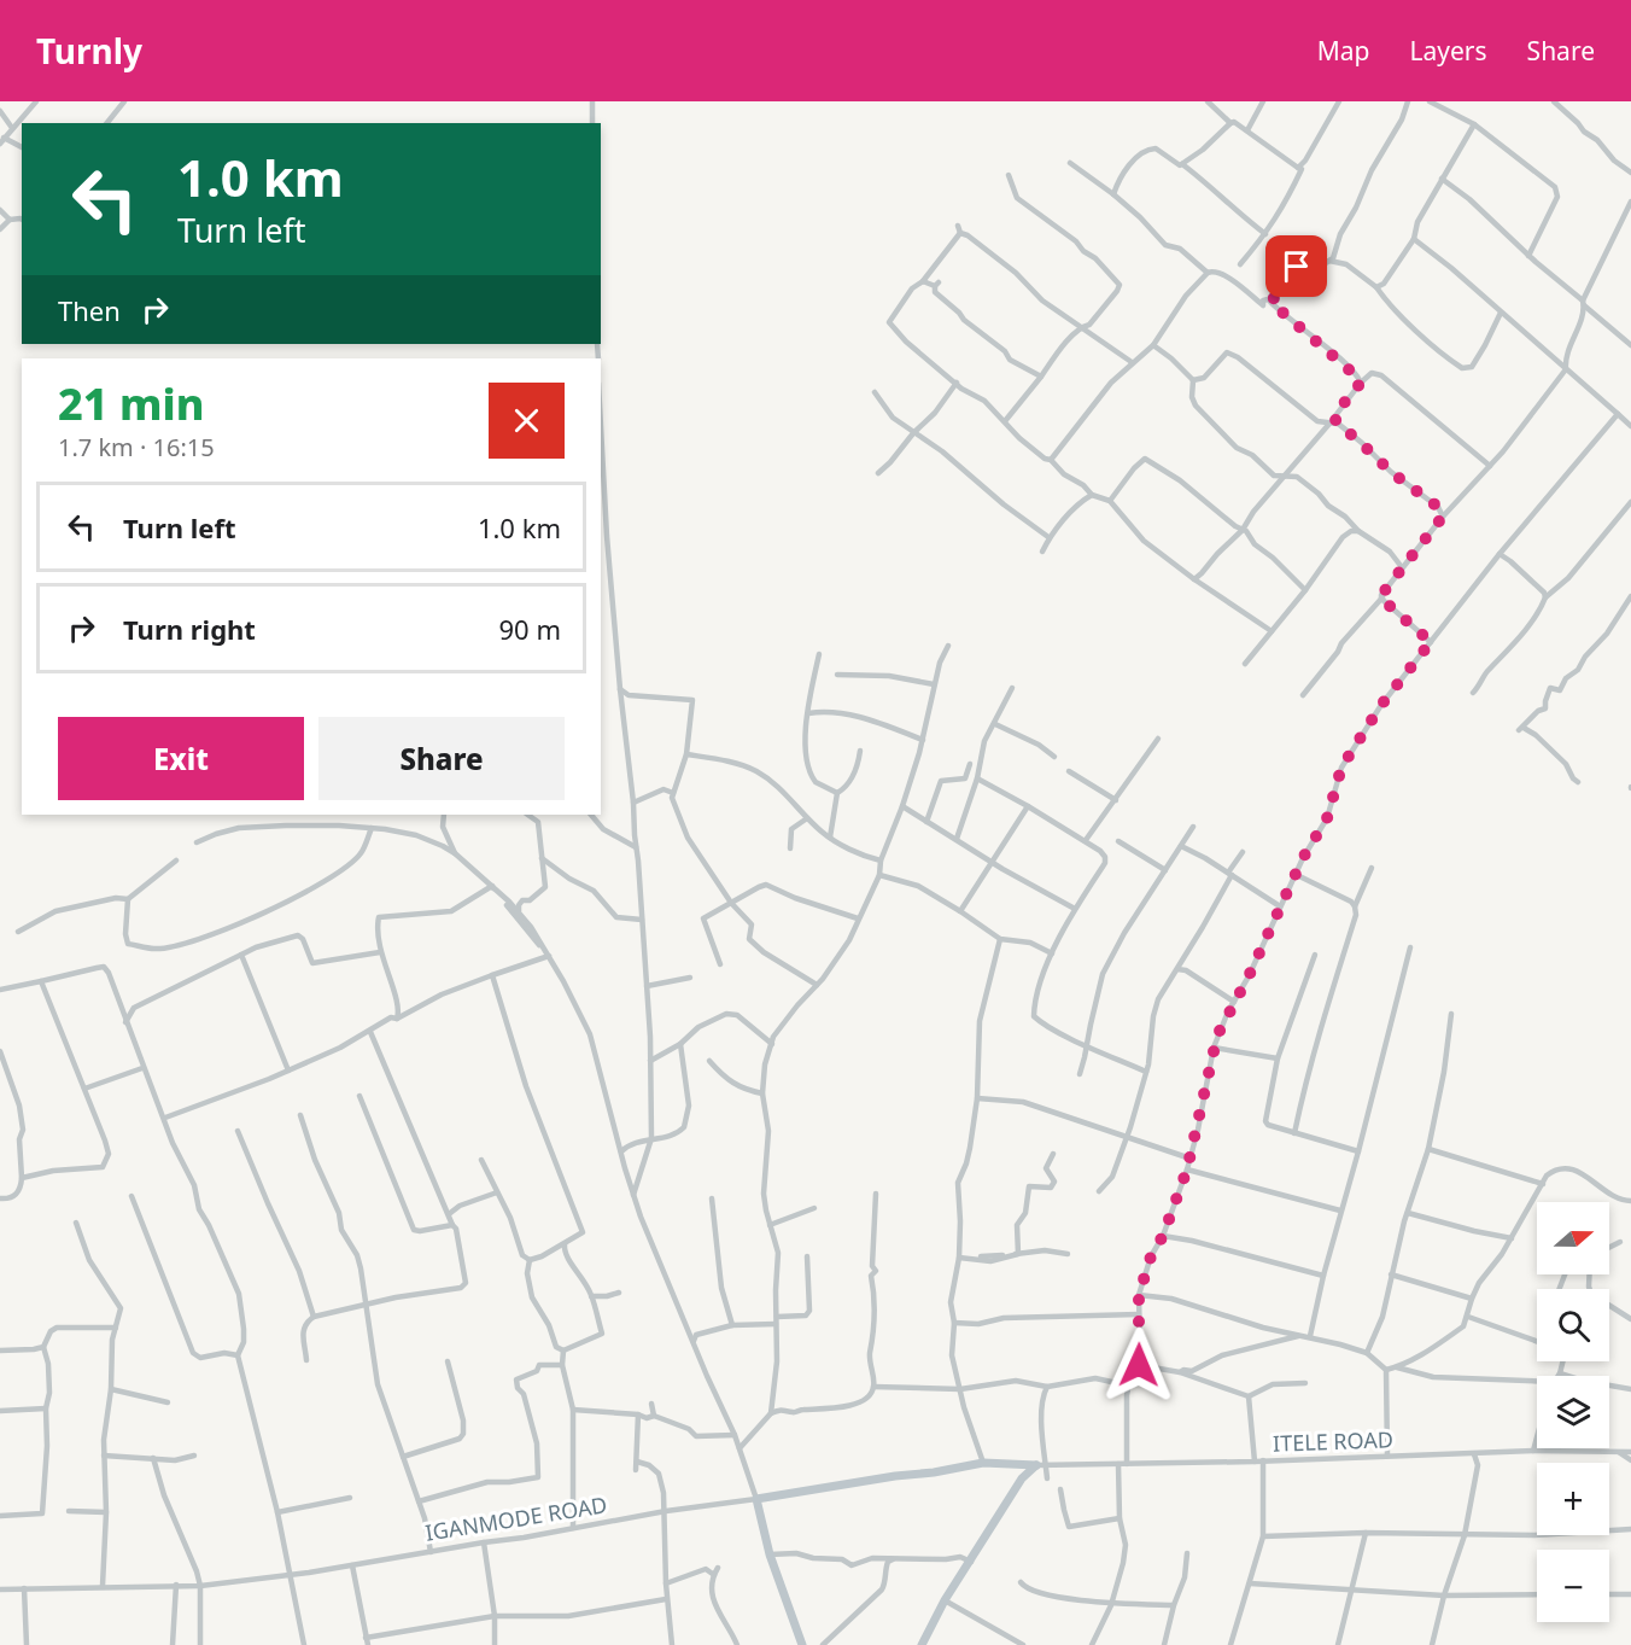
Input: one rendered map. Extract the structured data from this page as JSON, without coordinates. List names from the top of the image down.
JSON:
{
  "streets": {
    "street": ["ITELE ROAD", "IGANMODE ROAD"]
  },
  "crossings": [
    ["ITELE ROAD", "IGANMODE ROAD"]
  ],
  "north": "right",
  "page": {
    "header": "Turnly",
    "nav": ["Map", "Layers", "Share"],
    "turn": ["1.0 km", "Turn left"],
    "then": "Then",
    "heading": ["21 min", "1.7 km · 16:15"],
    "list": [
      {
        "name": "Turn left",
        "value": "1.0 km"
      },
      {
        "name": "Turn right",
        "value": "90 m"
      }
    ],
    "buttons": ["Exit", "Share"],
    "map_buttons": ["+", "−"]
  }
}
